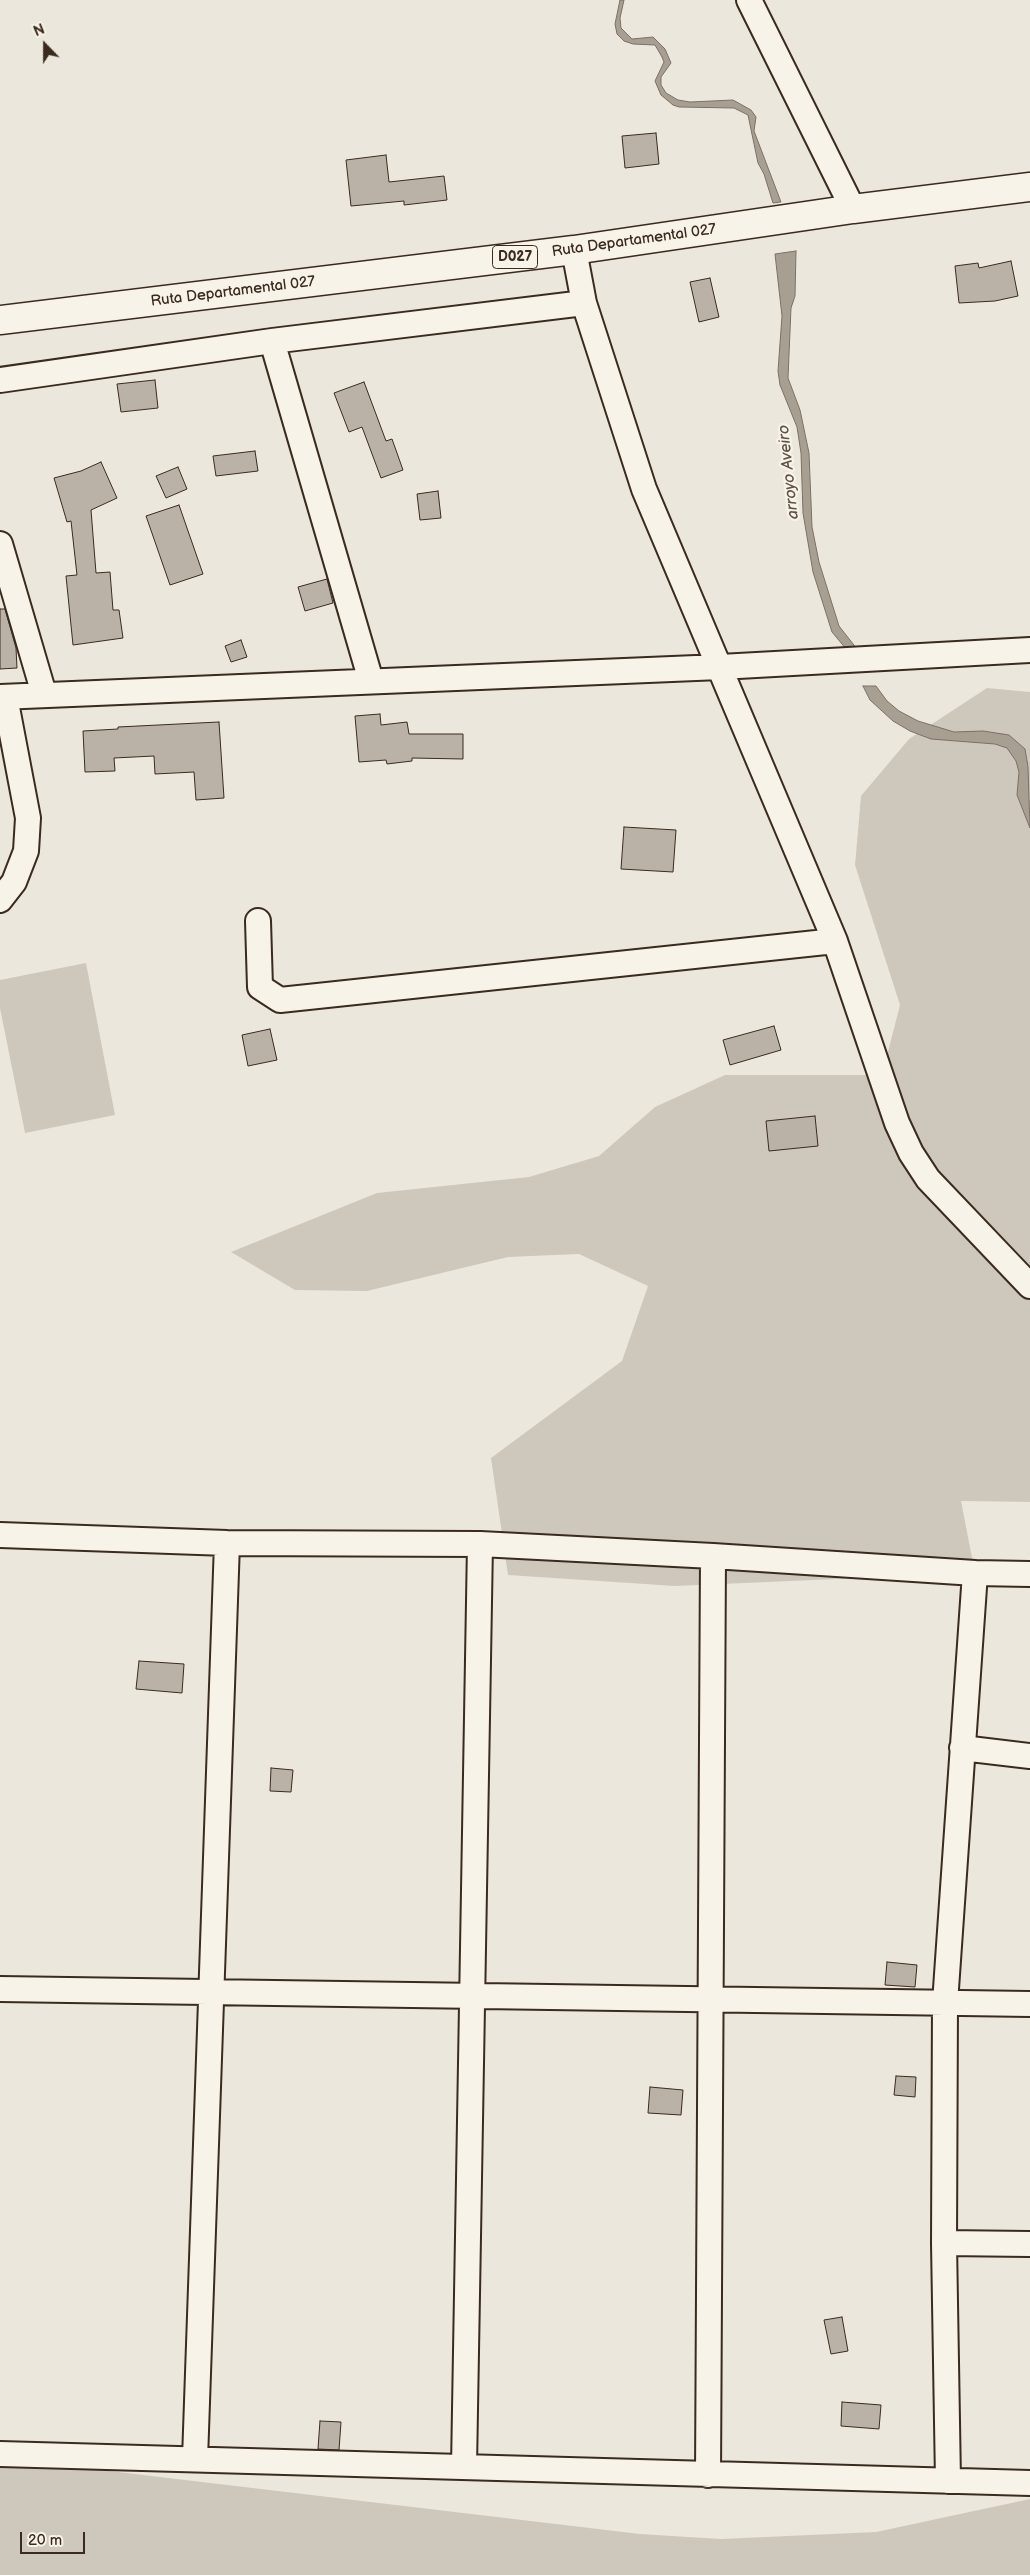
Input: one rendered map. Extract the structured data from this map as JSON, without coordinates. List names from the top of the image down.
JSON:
{
  "streets": {
    "main road": ["Ruta Departamental 027", "D027"]
  },
  "water": ["arroyo Aveiro"],
  "scale_bar": "20 m",
  "north": "top"
}
